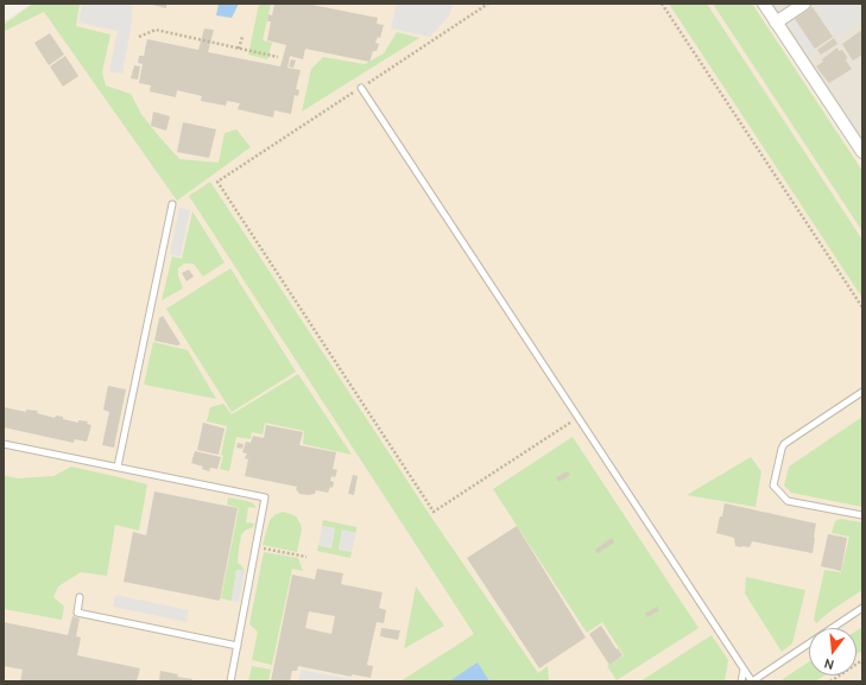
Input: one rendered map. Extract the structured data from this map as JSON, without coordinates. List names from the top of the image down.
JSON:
{
  "north": "bottom"
}
